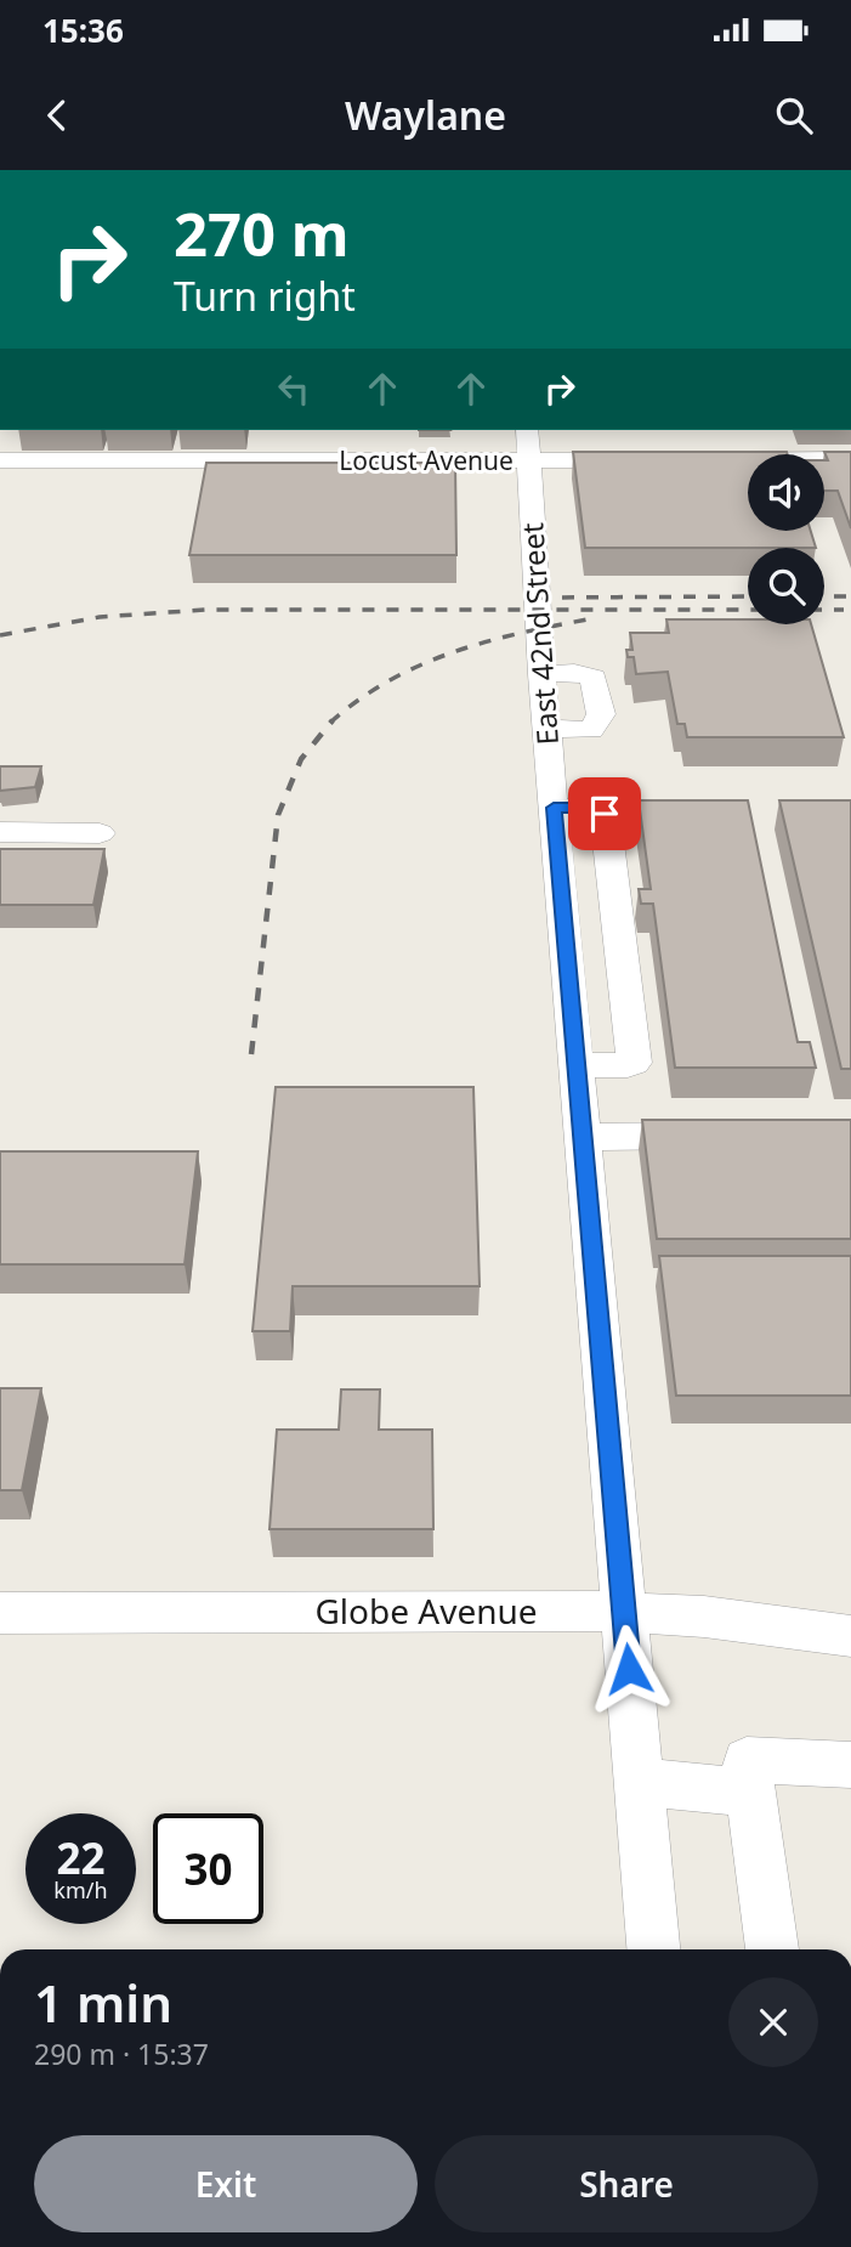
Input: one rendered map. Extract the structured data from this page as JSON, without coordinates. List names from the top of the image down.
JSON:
{
  "streets": {
    "street": ["Locust Avenue", "East 42nd Street", "Globe Avenue"]
  },
  "crossings": [
    ["Locust Avenue", "East 42nd Street"],
    ["East 42nd Street", "Globe Avenue"]
  ],
  "page": {
    "status": "15:36",
    "header": "Waylane",
    "turn": ["270 m", "Turn right"],
    "speed": "22 km/h",
    "limit": "30",
    "heading": ["1 min", "290 m · 15:37"],
    "buttons": ["Exit", "Share"]
  }
}
